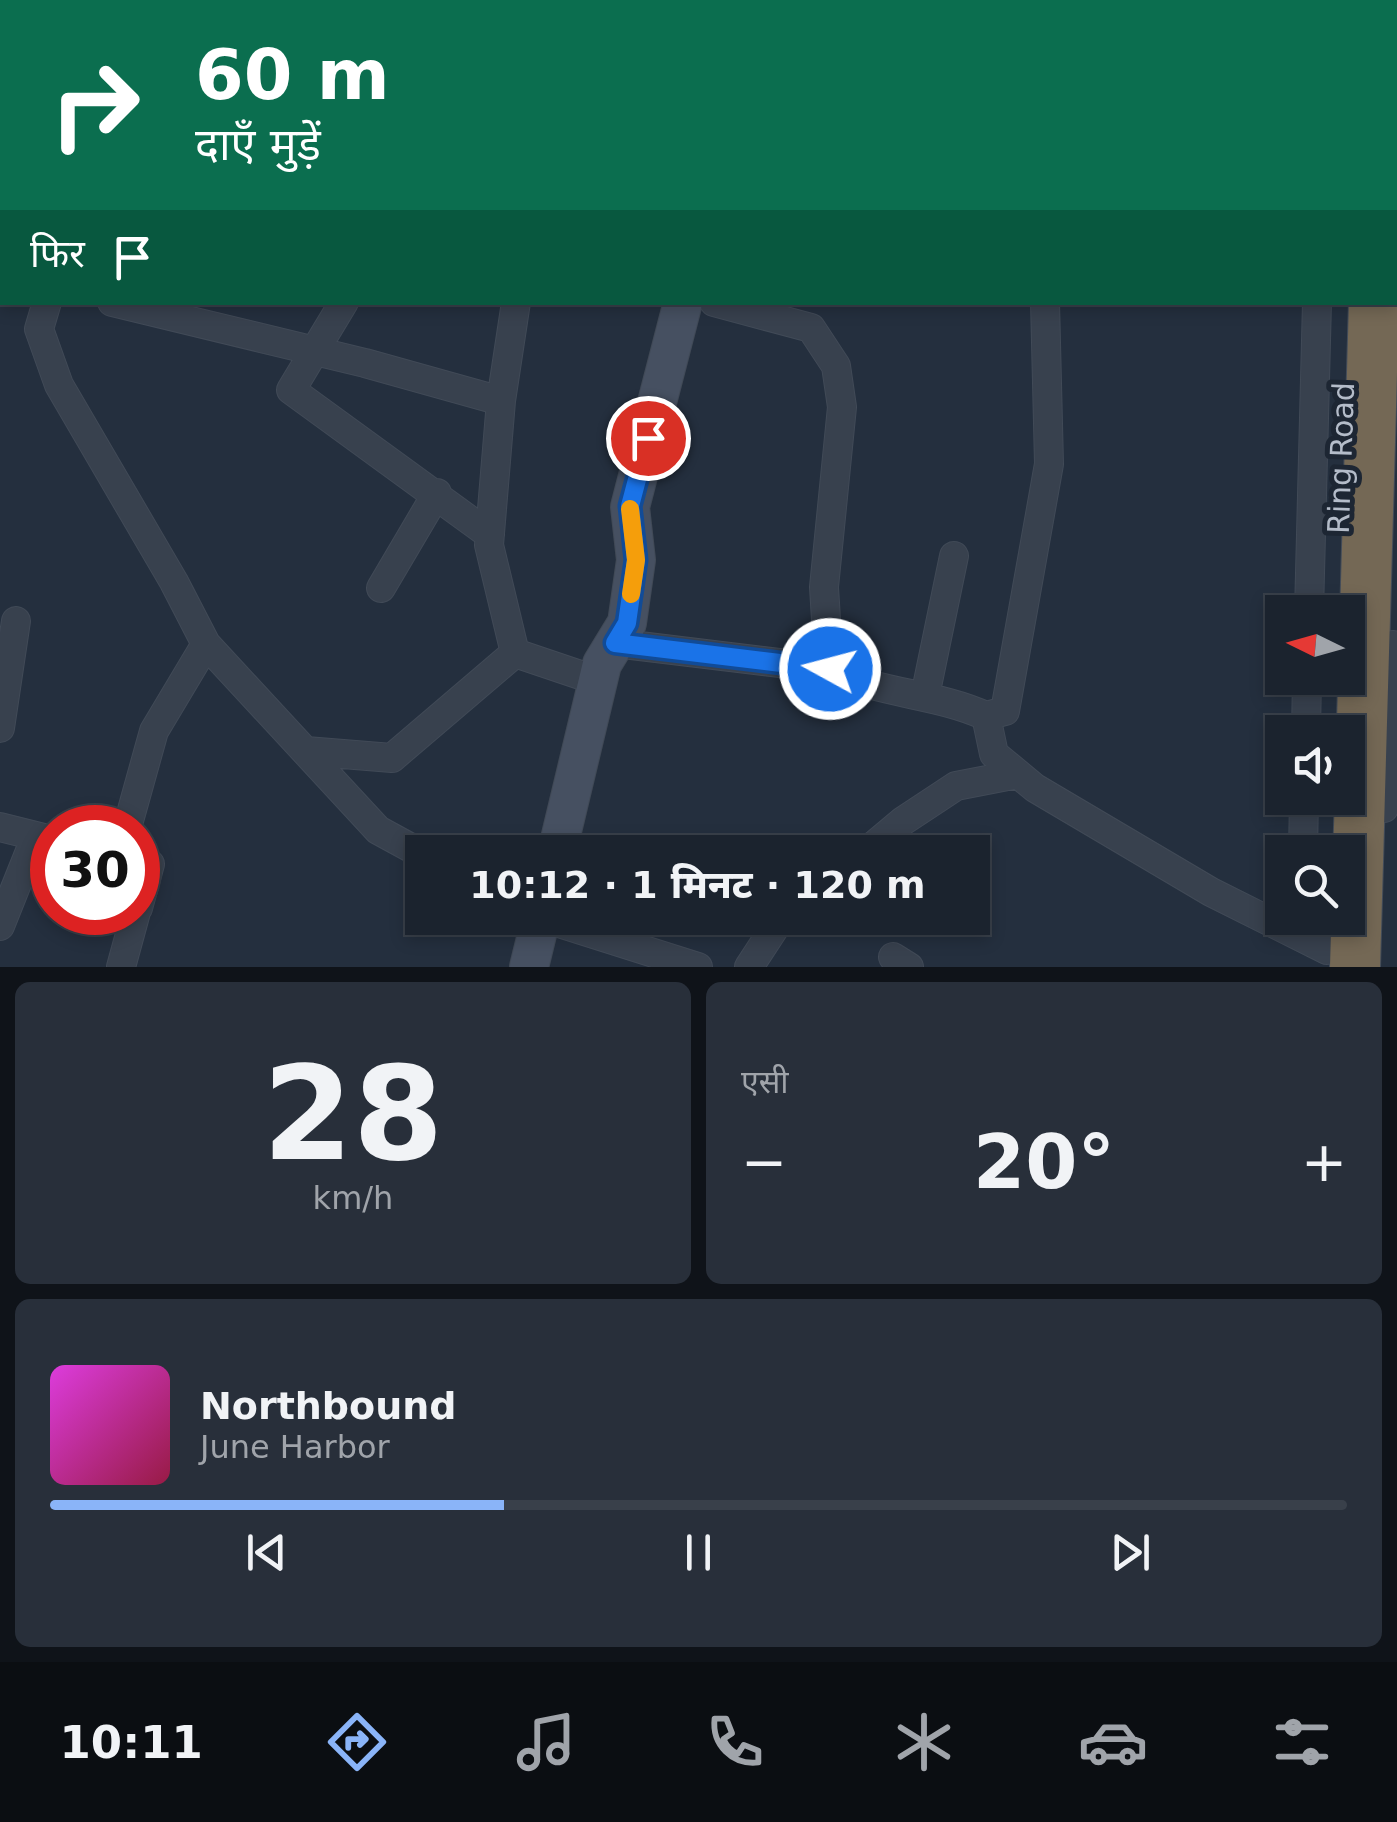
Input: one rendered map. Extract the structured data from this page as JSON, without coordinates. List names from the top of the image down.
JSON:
{
  "streets": {
    "highway": ["Ring Road"]
  },
  "north": "left",
  "page": {
    "turn": ["60 m", "दाएँ मुड़ें"],
    "then": "फिर",
    "limit": "30",
    "trip": "10:12 · 1 मिनट · 120 m",
    "tile": [
      ["28", "km/h"],
      "एसी"
    ],
    "heat": ["−", "20°", "+"],
    "song": ["Northbound", "June Harbor"],
    "tabs": "10:11"
  }
}
